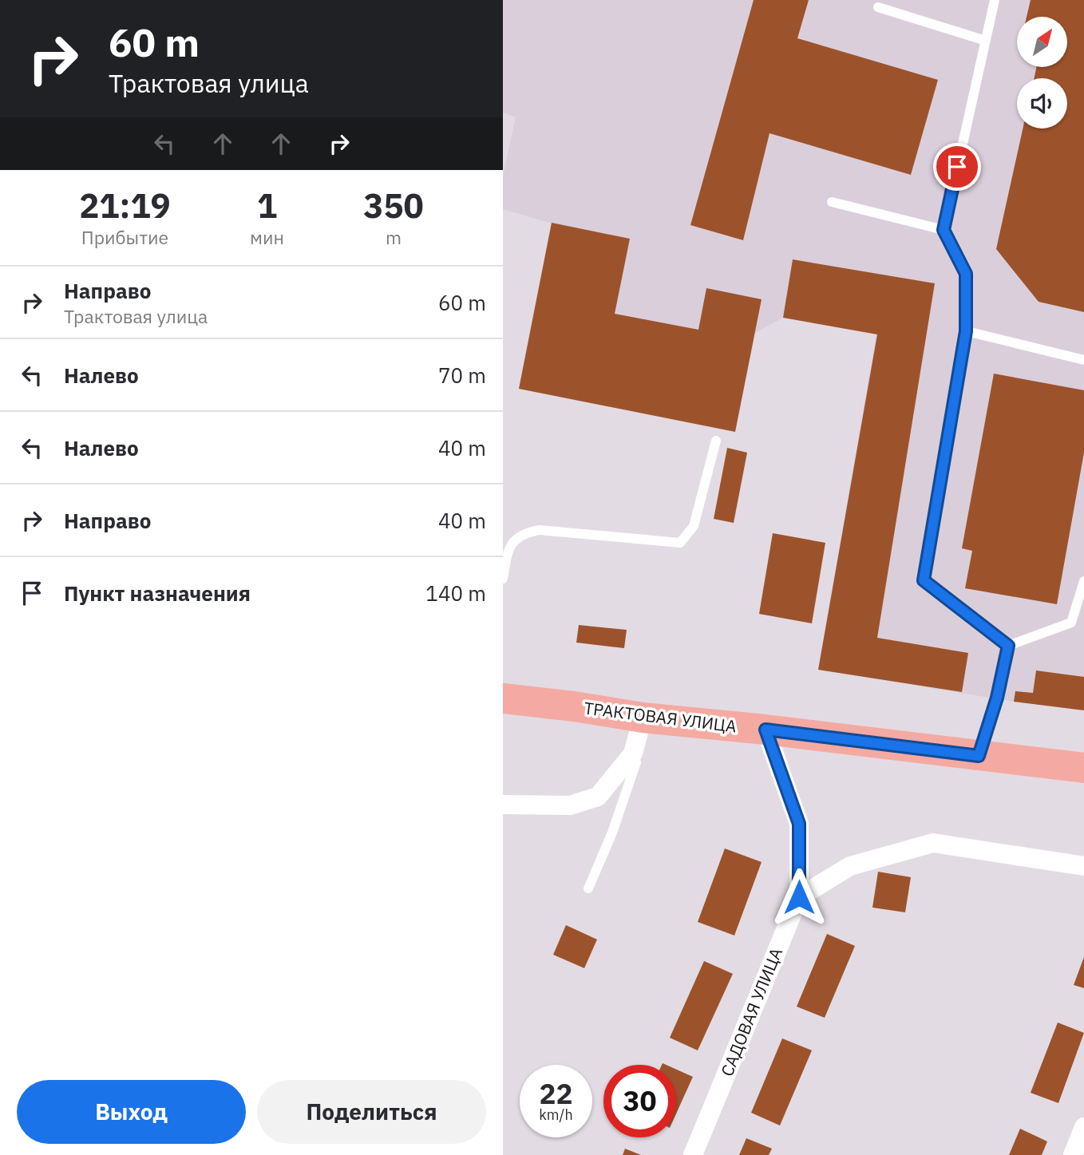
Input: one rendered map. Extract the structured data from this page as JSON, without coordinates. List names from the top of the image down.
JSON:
{
  "streets": {
    "highway": ["ТРАКТОВАЯ УЛИЦА"],
    "street": ["САДОВАЯ УЛИЦА"]
  },
  "north": "top right",
  "page": {
    "turn": ["60 m", "Трактовая улица"],
    "eta": [
      "21:19",
      "Прибытие",
      "1",
      "мин",
      "350",
      "m"
    ],
    "list": [
      {
        "name": "Направо",
        "note": "Трактовая улица",
        "value": "60 m"
      },
      {
        "name": "Налево",
        "value": "70 m"
      },
      {
        "name": "Налево",
        "value": "40 m"
      },
      {
        "name": "Направо",
        "value": "40 m"
      },
      {
        "name": "Пункт назначения",
        "value": "140 m"
      }
    ],
    "speed": "22 km/h",
    "limit": "30",
    "buttons": ["Выход", "Поделиться"]
  }
}
